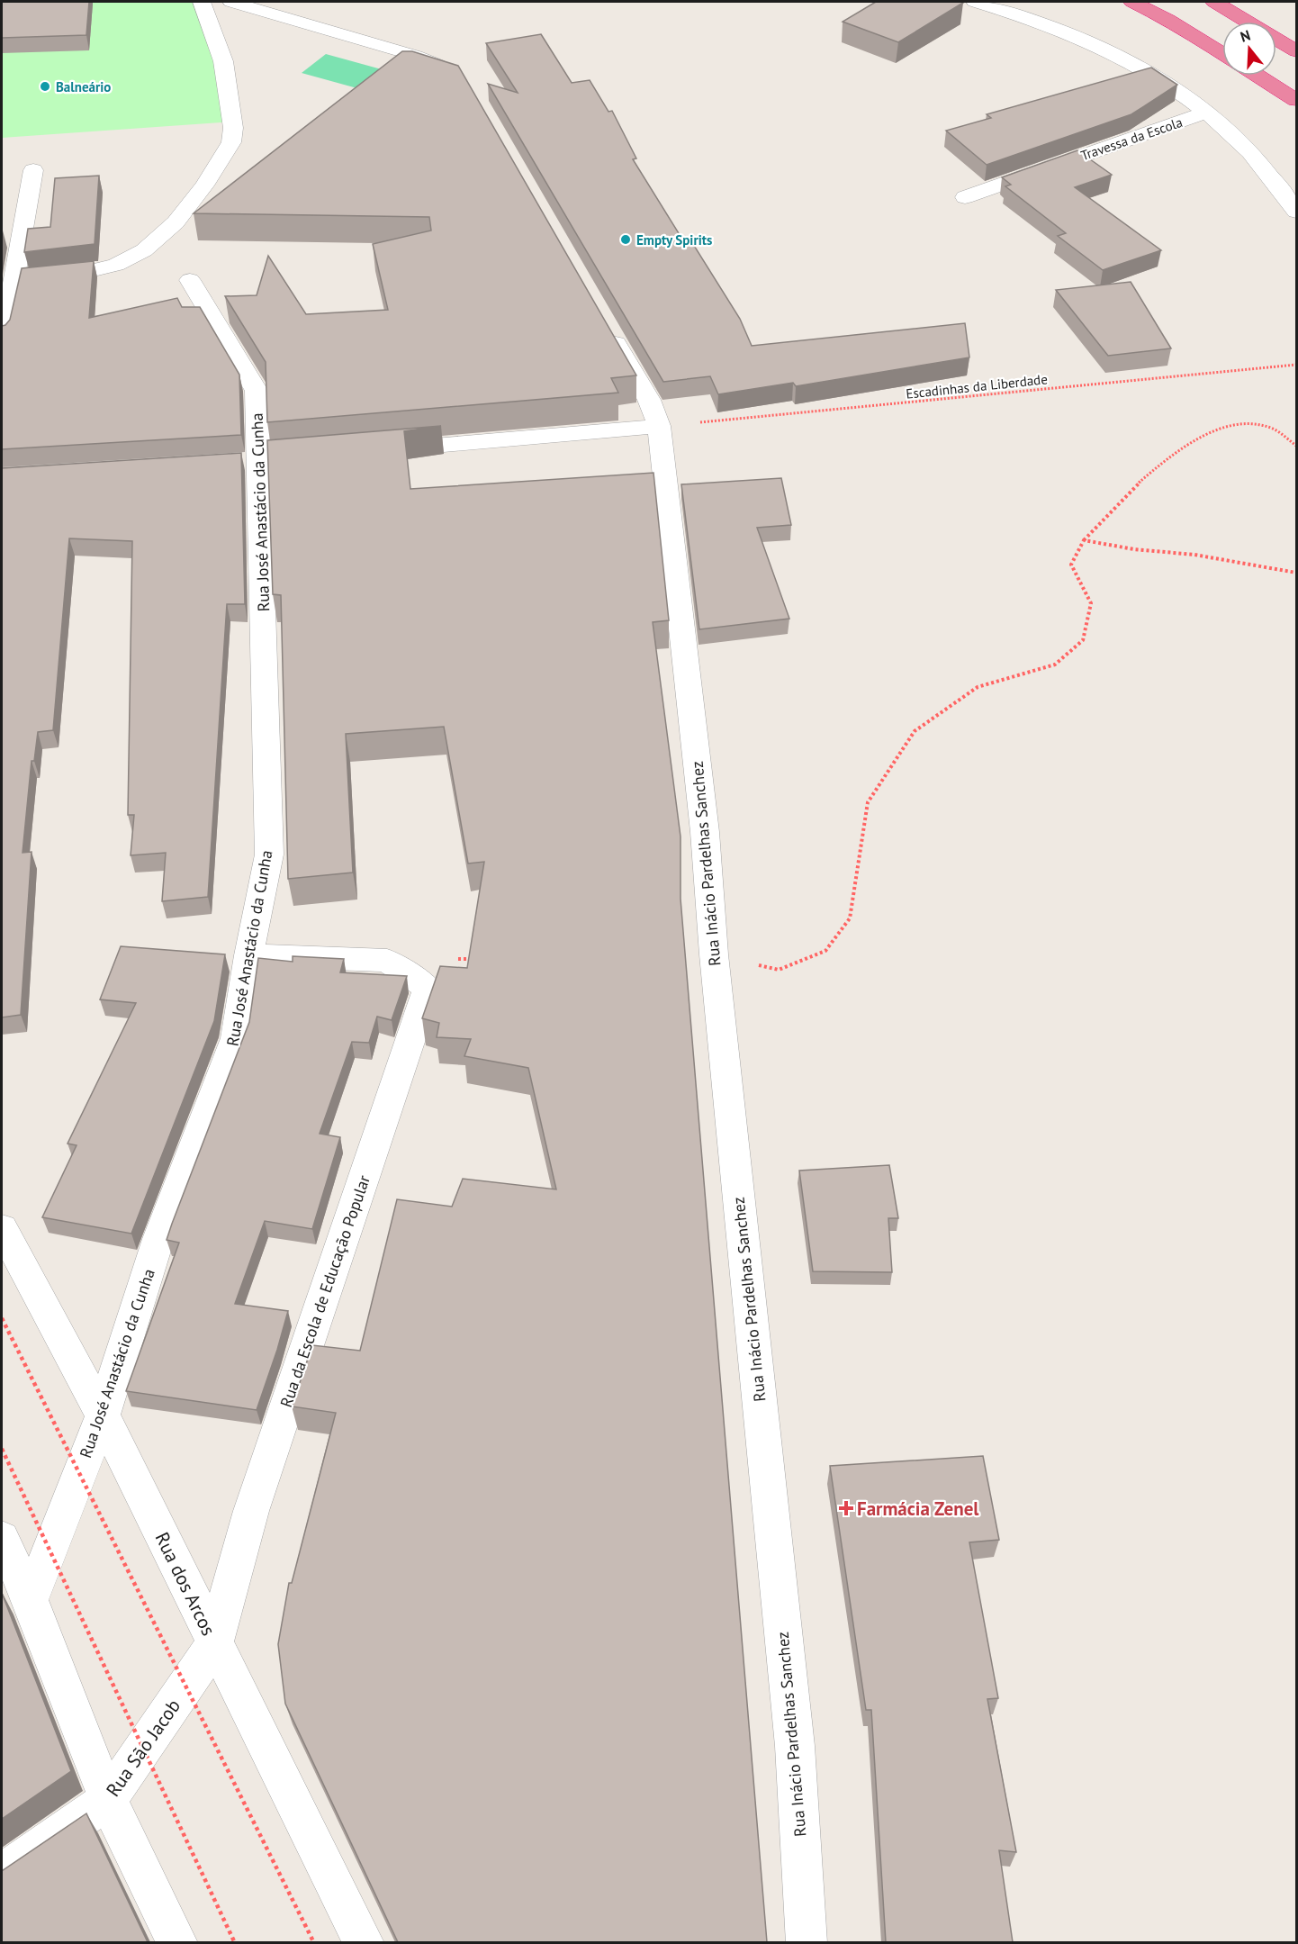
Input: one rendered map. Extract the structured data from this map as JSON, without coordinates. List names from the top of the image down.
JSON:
{
  "streets": {
    "street": [
      "Travessa da Escola",
      "Rua José Anastácio da Cunha",
      "Rua Inácio Pardelhas Sanchez",
      "Rua da Escola de Educação Popular",
      "Rua dos Arcos",
      "Rua São Jacob"
    ],
    "path": ["Escadinhas da Liberdade"]
  },
  "crossings": [
    ["Escadinhas da Liberdade", "Rua Inácio Pardelhas Sanchez"],
    ["Rua José Anastácio da Cunha", "Rua dos Arcos"],
    ["Rua da Escola de Educação Popular", "Rua dos Arcos"],
    ["Rua da Escola de Educação Popular", "Rua São Jacob"],
    ["Rua dos Arcos", "Rua São Jacob"]
  ],
  "places": {
    "other": ["Balneário", "Empty Spirits"],
    "health": ["Farmácia Zenel"]
  },
  "north": "top"
}
